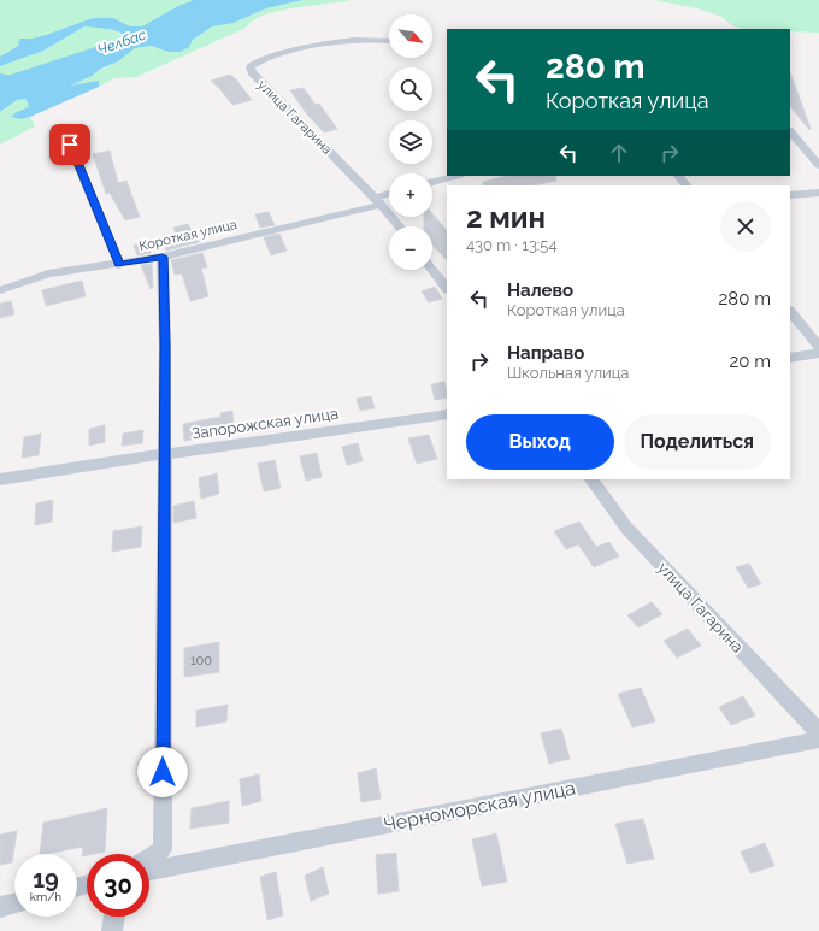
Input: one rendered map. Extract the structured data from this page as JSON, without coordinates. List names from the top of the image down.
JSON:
{
  "streets": {
    "street": [
      "улица Гагарина",
      "Короткая улица",
      "Запорожская улица",
      "Черноморская улица"
    ]
  },
  "crossings": [
    ["улица Гагарина", "Короткая улица"]
  ],
  "water": ["Челбас"],
  "house_numbers": ["100"],
  "north": "bottom right",
  "page": {
    "map_buttons": ["+", "−"],
    "turn": ["280 m", "Короткая улица"],
    "heading": ["2 мин", "430 m · 13:54"],
    "list": [
      {
        "name": "Налево",
        "note": "Короткая улица",
        "value": "280 m"
      },
      {
        "name": "Направо",
        "note": "Школьная улица",
        "value": "20 m"
      }
    ],
    "buttons": ["Выход", "Поделиться"],
    "speed": "19 km/h",
    "limit": "30"
  }
}
